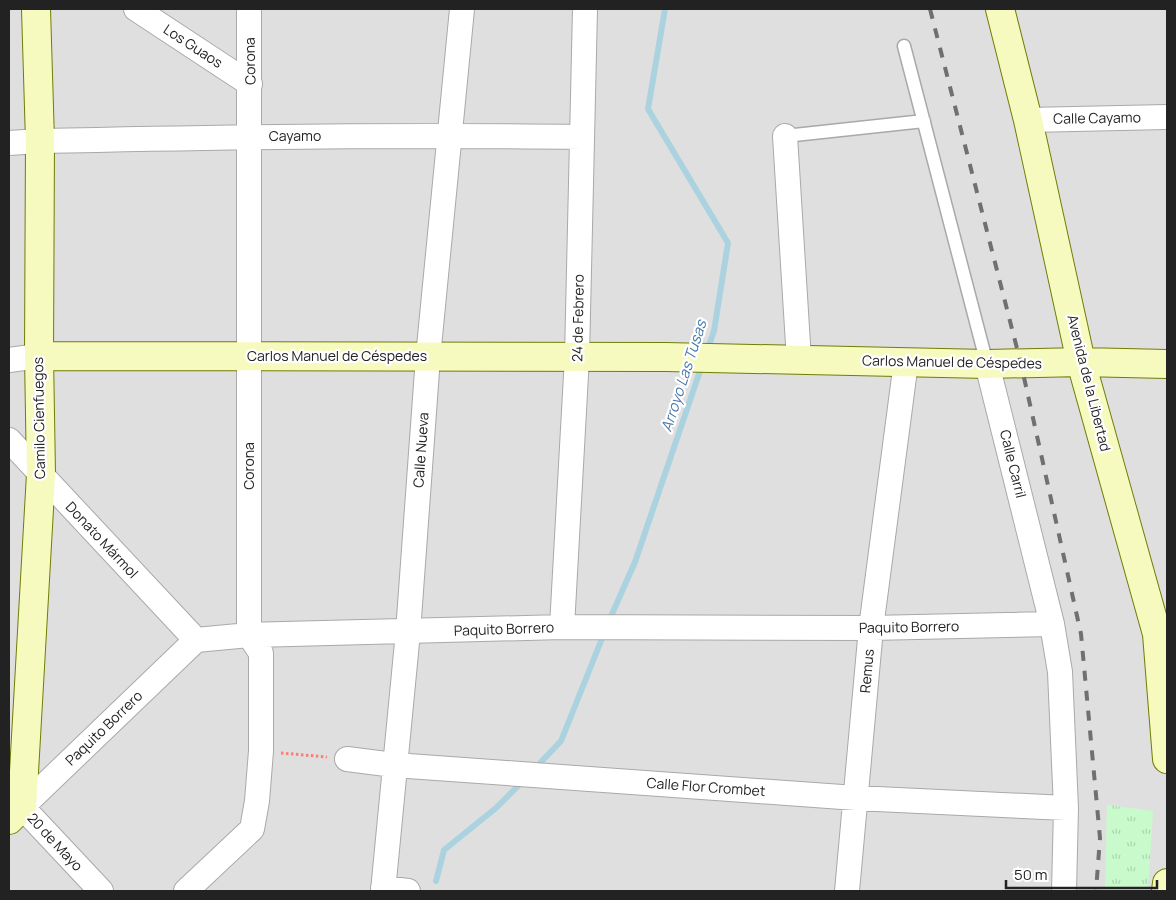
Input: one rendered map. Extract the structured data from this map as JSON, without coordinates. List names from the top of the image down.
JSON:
{
  "streets": {
    "street": [
      "Los Guaos",
      "Corona",
      "Calle Cayamo",
      "Cayamo",
      "24 de Febrero",
      "Carlos Manuel de Céspedes",
      "Avenida de la Libertad",
      "Camilo Cienfuegos",
      "Calle Nueva",
      "Calle Carril",
      "Donato Mármol",
      "Paquito Borrero",
      "Remus",
      "Calle Flor Crombet",
      "20 de Mayo"
    ]
  },
  "crossings": [
    ["Los Guaos", "Corona"],
    ["Corona", "Cayamo"],
    ["Corona", "Carlos Manuel de Céspedes"],
    ["Corona", "Paquito Borrero"],
    ["Calle Cayamo", "Avenida de la Libertad"],
    ["Cayamo", "24 de Febrero"],
    ["Cayamo", "Camilo Cienfuegos"],
    ["Cayamo", "Calle Nueva"],
    ["24 de Febrero", "Carlos Manuel de Céspedes"],
    ["24 de Febrero", "Paquito Borrero"],
    ["Carlos Manuel de Céspedes", "Avenida de la Libertad"],
    ["Carlos Manuel de Céspedes", "Camilo Cienfuegos"],
    ["Carlos Manuel de Céspedes", "Calle Nueva"],
    ["Carlos Manuel de Céspedes", "Calle Carril"],
    ["Carlos Manuel de Céspedes", "Remus"],
    ["Camilo Cienfuegos", "Donato Mármol"],
    ["Camilo Cienfuegos", "Paquito Borrero"],
    ["Camilo Cienfuegos", "20 de Mayo"],
    ["Calle Nueva", "Paquito Borrero"],
    ["Calle Nueva", "Calle Flor Crombet"],
    ["Calle Carril", "Paquito Borrero"],
    ["Calle Carril", "Calle Flor Crombet"],
    ["Donato Mármol", "Paquito Borrero"],
    ["Paquito Borrero", "Remus"],
    ["Paquito Borrero", "20 de Mayo"],
    ["Remus", "Calle Flor Crombet"]
  ],
  "water": ["Arroyo Las Tusas"],
  "scale_bar": "50 m"
}
